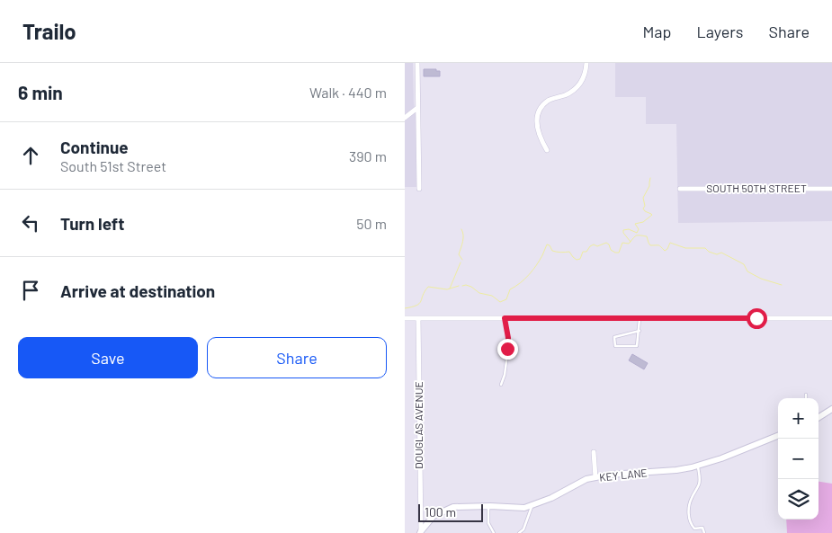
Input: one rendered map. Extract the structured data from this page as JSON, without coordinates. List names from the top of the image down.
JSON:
{
  "streets": {
    "street": ["SOUTH 50TH STREET", "DOUGLAS AVENUE", "KEY LANE"]
  },
  "crossings": [
    ["DOUGLAS AVENUE", "KEY LANE"]
  ],
  "scale_bar": "100 m",
  "page": {
    "header": "Trailo",
    "nav": ["Map", "Layers", "Share"],
    "heading": ["6 min", "Walk · 440 m"],
    "list": [
      ["Continue", "South 51st Street", "390 m"],
      ["Turn left", "50 m"],
      "Arrive at destination"
    ],
    "buttons": ["Save", "Share"],
    "map_buttons": ["+", "−"],
    "scale": "100 m"
  }
}
